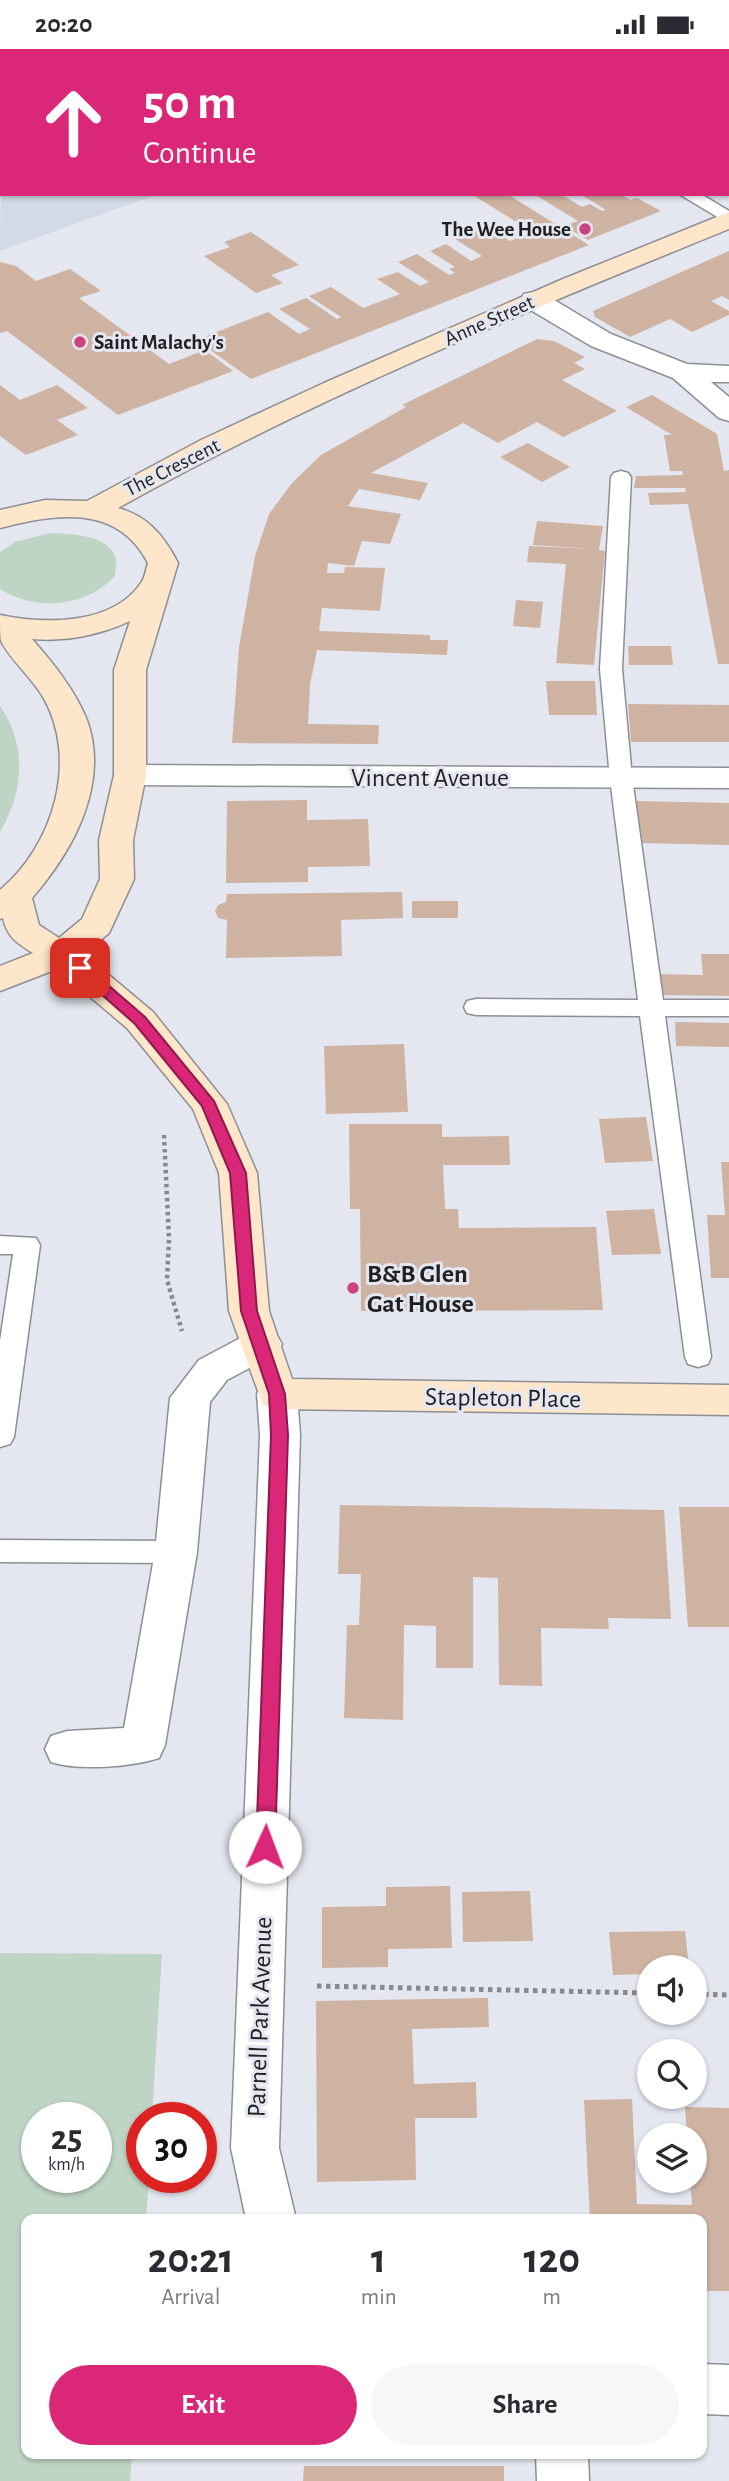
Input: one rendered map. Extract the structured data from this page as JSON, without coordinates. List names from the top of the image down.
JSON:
{
  "streets": {
    "main road": ["Anne Street", "The Crescent", "Stapleton Place"],
    "street": ["Vincent Avenue", "Parnell Park Avenue"]
  },
  "crossings": [
    ["Anne Street", "The Crescent"],
    ["Stapleton Place", "Parnell Park Avenue"]
  ],
  "places": ["The Wee House", "Saint Malachy's", "B&B Glen Gat House"],
  "page": {
    "status": "20:20",
    "turn": ["50 m", "Continue"],
    "speed": "25 km/h",
    "limit": "30",
    "eta": [
      "20:21",
      "Arrival",
      "1",
      "min",
      "120",
      "m"
    ],
    "buttons": ["Exit", "Share"]
  }
}
